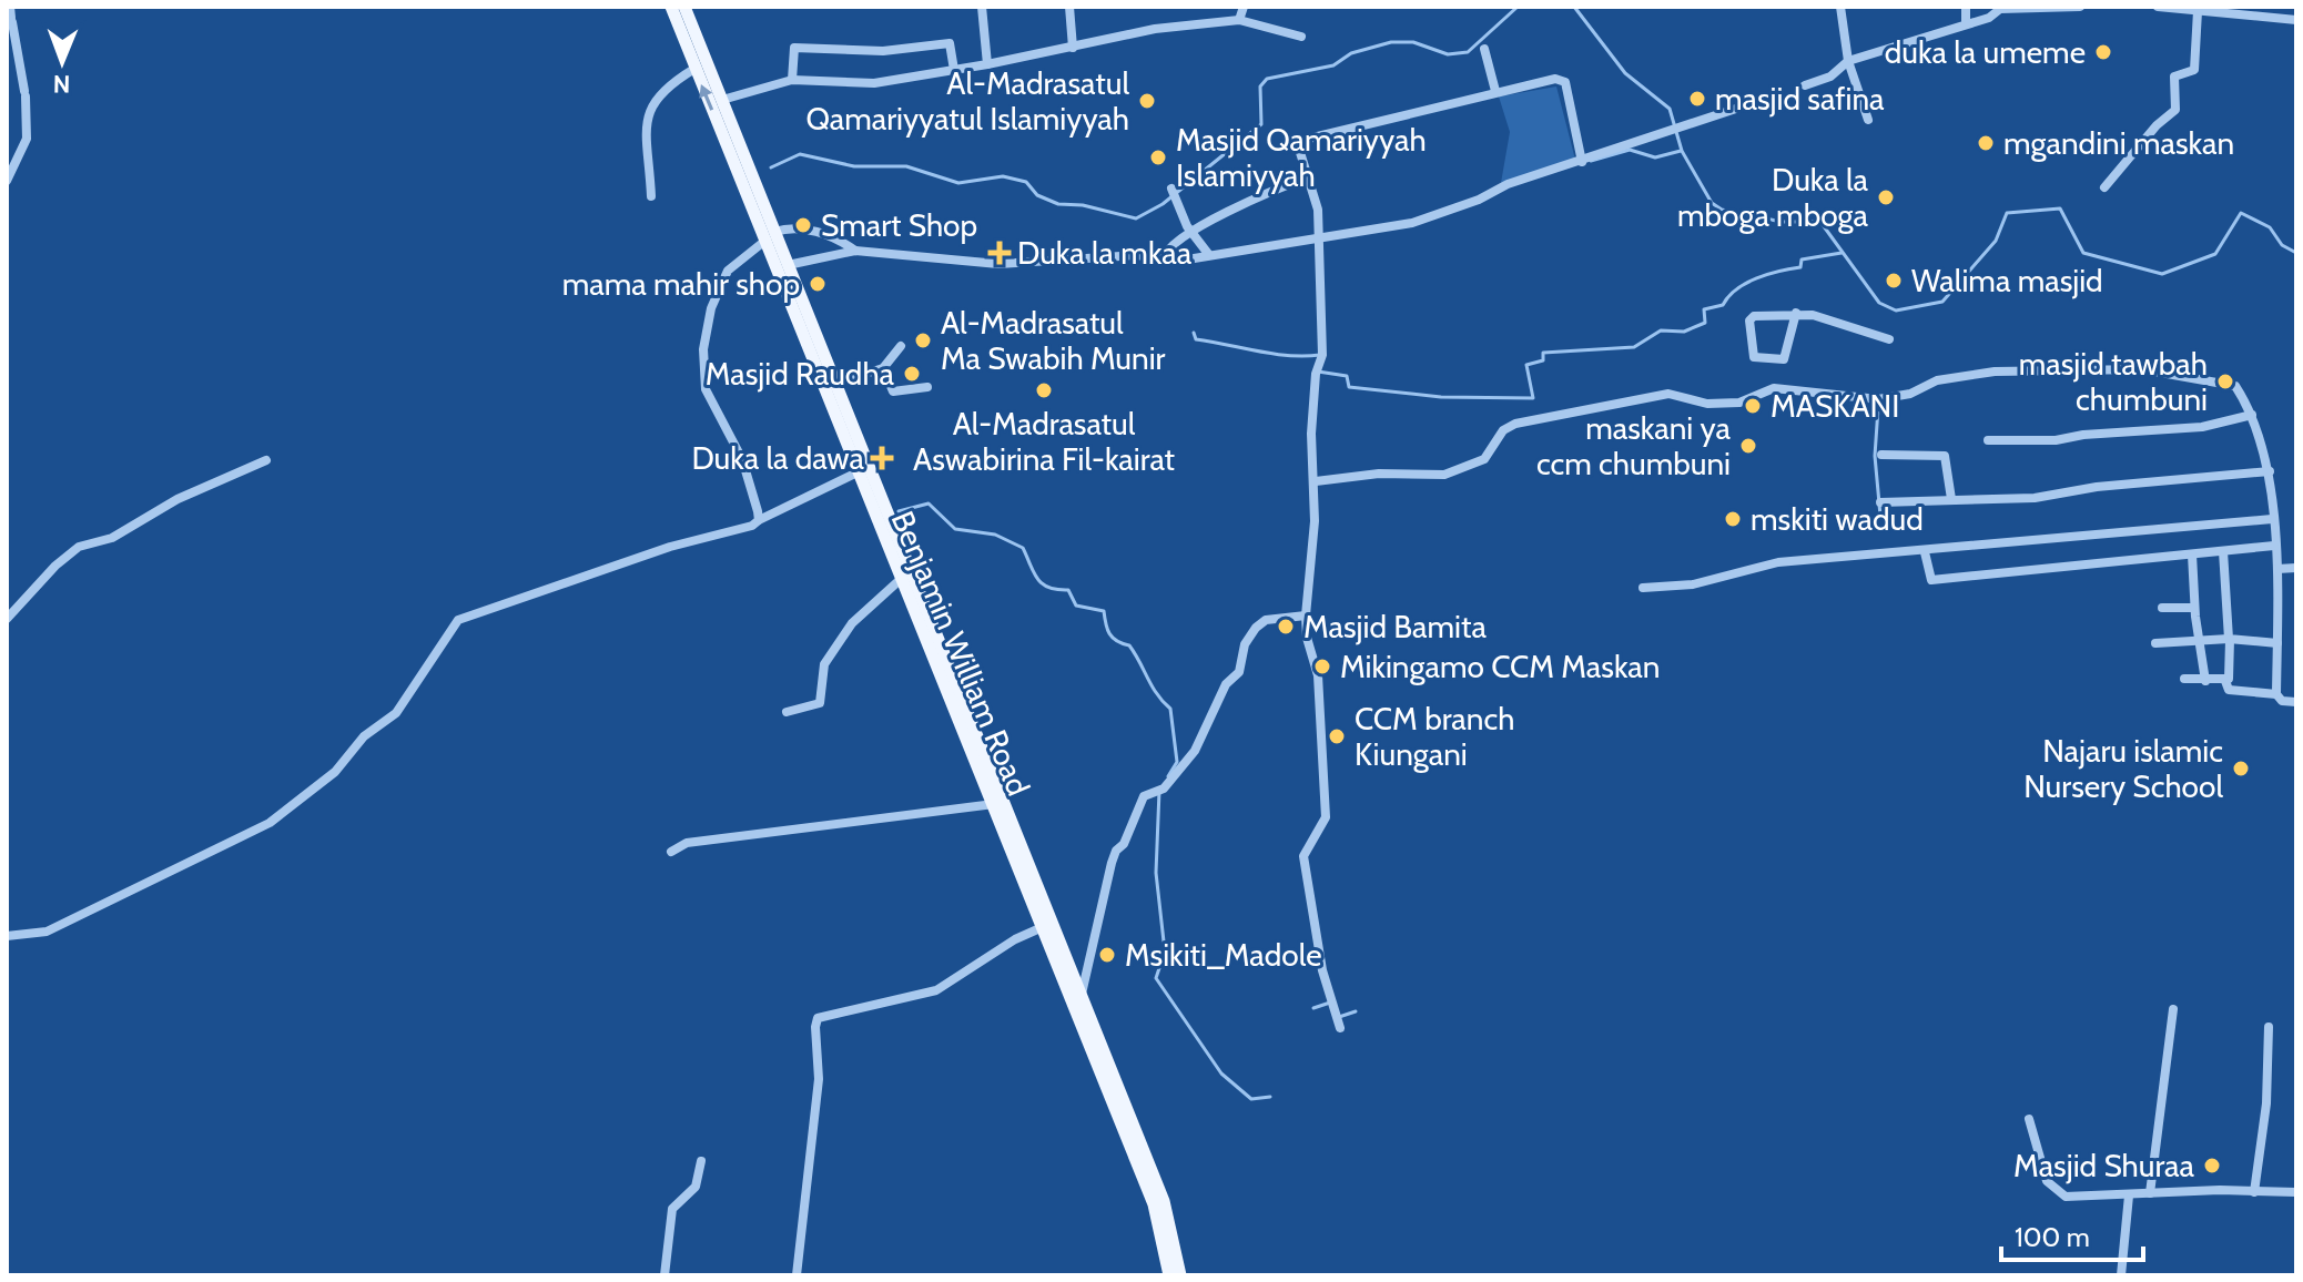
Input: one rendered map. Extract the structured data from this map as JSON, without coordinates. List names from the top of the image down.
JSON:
{
  "streets": {
    "main road": ["Benjamin William Road"]
  },
  "places": {
    "other": [
      "duka la umeme",
      "masjid safina",
      "Al-Madrasatul Qamariyyatul Islamiyyah",
      "mgandini maskan",
      "Masjid Qamariyyah Islamiyyah",
      "Duka la mboga mboga",
      "Smart Shop",
      "Walima masjid",
      "mama mahir shop",
      "Al-Madrasatul Ma Swabih Munir",
      "Masjid Raudha",
      "masjid tawbah chumbuni",
      "Al-Madrasatul Aswabirina Fil-kairat",
      "MASKANI",
      "maskani ya ccm chumbuni",
      "mskiti wadud",
      "Masjid Bamita",
      "Mikingamo CCM Maskan",
      "CCM branch Kiungani",
      "Najaru islamic Nursery School",
      "Msikiti_Madole",
      "Masjid Shuraa"
    ],
    "health": ["Duka la mkaa", "Duka la dawa"]
  },
  "scale_bar": "100 m",
  "north": "bottom"
}
